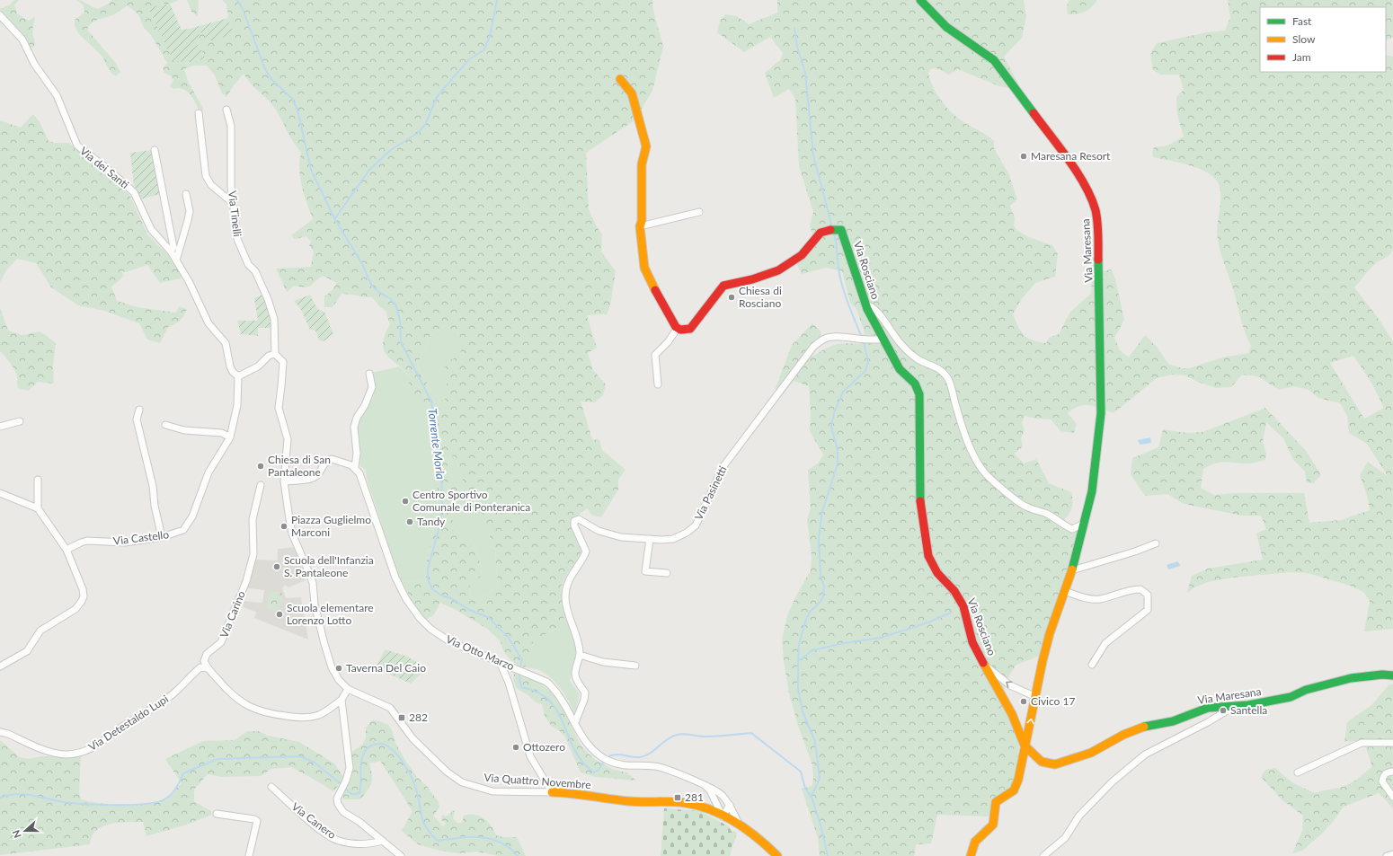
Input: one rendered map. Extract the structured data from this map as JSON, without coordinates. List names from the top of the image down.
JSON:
{
  "streets": {
    "street": [
      "Via dei Santi",
      "Via Tinelli",
      "Via Maresana",
      "Via Rosciano",
      "Via Pasinetti",
      "Via Castello",
      "Via Carino",
      "Via Otto Marzo",
      "Via Detestaldo Lupi",
      "Via Quattro Novembre",
      "Via Canero"
    ]
  },
  "crossings": [
    ["Via dei Santi", "Via Castello"],
    ["Via Tinelli", "Via Quattro Novembre"],
    ["Via Maresana", "Via Rosciano"],
    ["Via Rosciano", "Via Pasinetti"],
    ["Via Pasinetti", "Via Otto Marzo"],
    ["Via Carino", "Via Detestaldo Lupi"],
    ["Via Otto Marzo", "Via Quattro Novembre"]
  ],
  "water": ["Torrente Morla"],
  "places": {
    "other": [
      "Maresana Resort",
      "Chiesa di Rosciano",
      "Chiesa di San Pantaleone",
      "Centro Sportivo Comunale di Ponteranica",
      "Tandy",
      "Piazza Guglielmo Marconi",
      "Scuola dell'Infanzia S. Pantaleone",
      "Scuola elementare Lorenzo Lotto",
      "Taverna Del Caio",
      "Civico 17",
      "Santella",
      "Ottozero"
    ],
    "transit": ["282", "281"]
  },
  "legend": ["Fast", "Slow", "Jam"],
  "north": "left"
}
